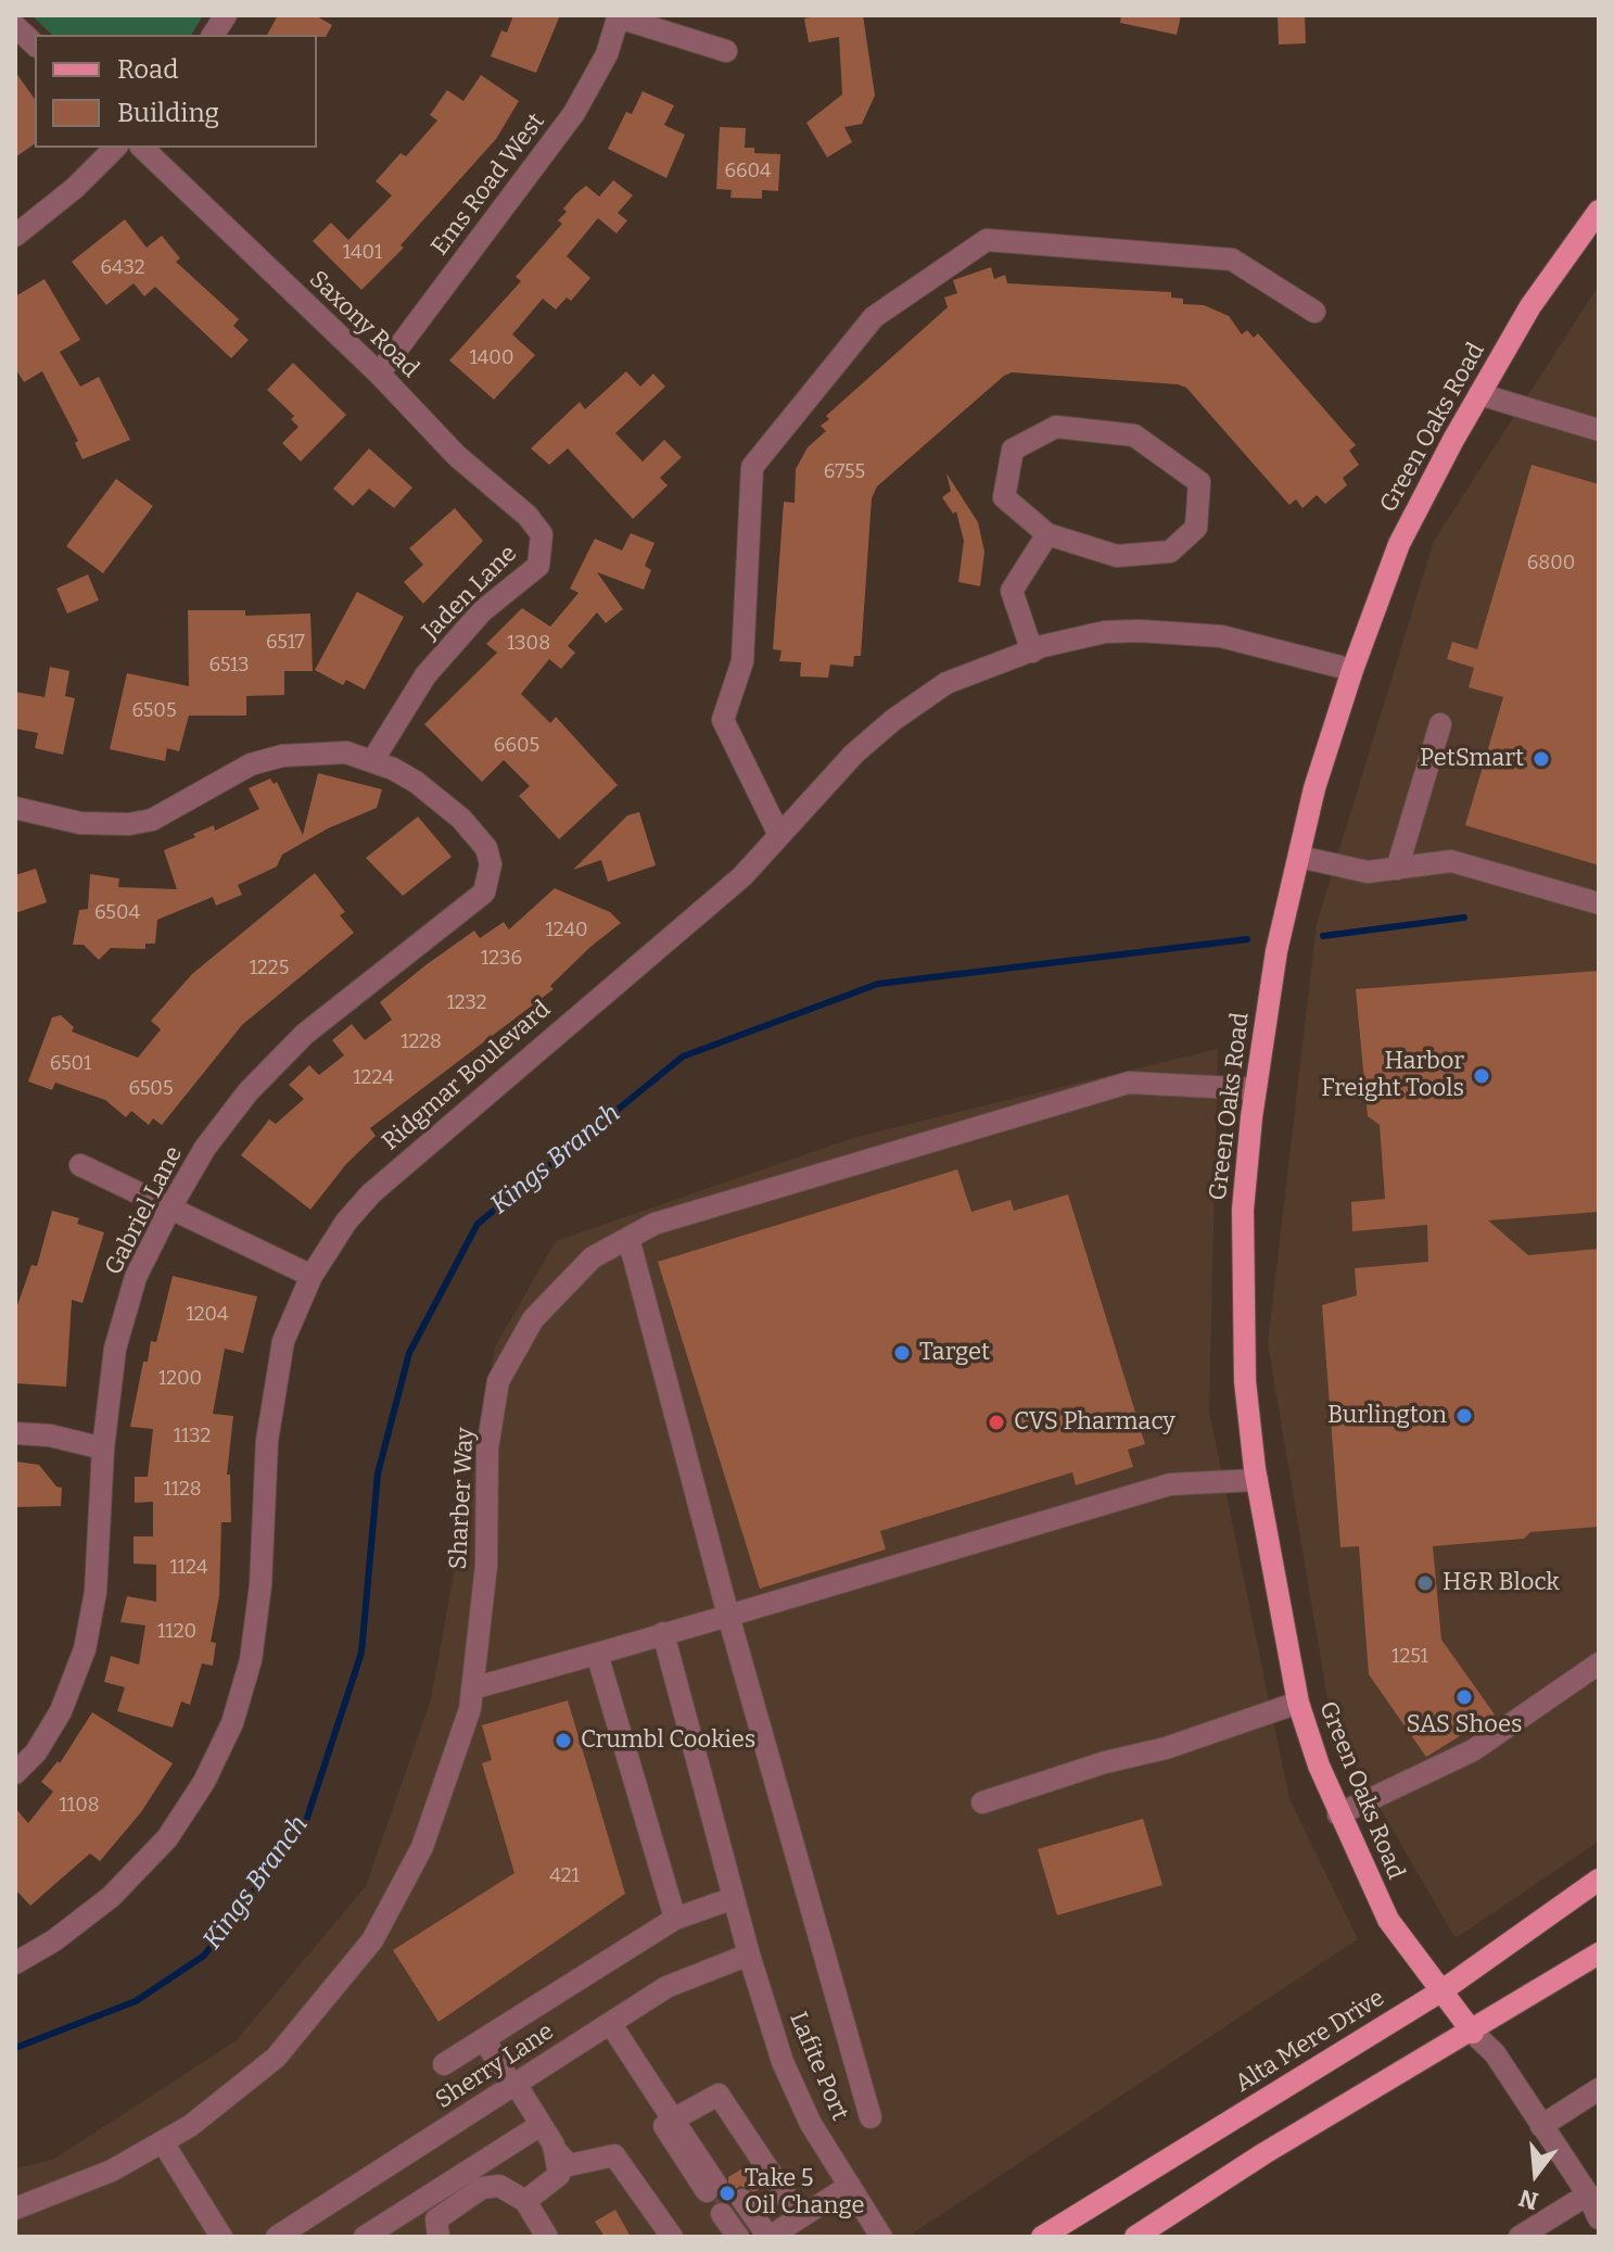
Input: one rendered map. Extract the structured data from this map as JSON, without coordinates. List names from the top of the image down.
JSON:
{
  "streets": {
    "main road": ["Green Oaks Road", "Alta Mere Drive"],
    "street": [
      "Ems Road West",
      "Saxony Road",
      "Jaden Lane",
      "Ridgmar Boulevard",
      "Gabriel Lane",
      "Sharber Way",
      "Sherry Lane",
      "Lafite Port"
    ]
  },
  "crossings": [
    ["Ems Road West", "Saxony Road"],
    ["Saxony Road", "Jaden Lane"],
    ["Green Oaks Road", "Ridgmar Boulevard"],
    ["Green Oaks Road", "Sharber Way"],
    ["Green Oaks Road", "Alta Mere Drive"],
    ["Jaden Lane", "Gabriel Lane"],
    ["Sherry Lane", "Lafite Port"]
  ],
  "water": ["Kings Branch"],
  "places": [
    "PetSmart",
    "Harbor Freight Tools",
    "Target",
    "Burlington",
    "CVS Pharmacy",
    "H&R Block",
    "SAS Shoes",
    "Crumbl Cookies",
    "Take 5 Oil Change"
  ],
  "house_numbers": [
    "6604",
    "1401",
    "6432",
    "1400",
    "6755",
    "6800",
    "6517",
    "1308",
    "6513",
    "6505",
    "6605",
    "6504",
    "1240",
    "1236",
    "1225",
    "1232",
    "1228",
    "6501",
    "1224",
    "6505",
    "1204",
    "1200",
    "1132",
    "1128",
    "1124",
    "1120",
    "1251",
    "1108",
    "421"
  ],
  "legend": ["Road", "Building"],
  "north": "bottom"
}
